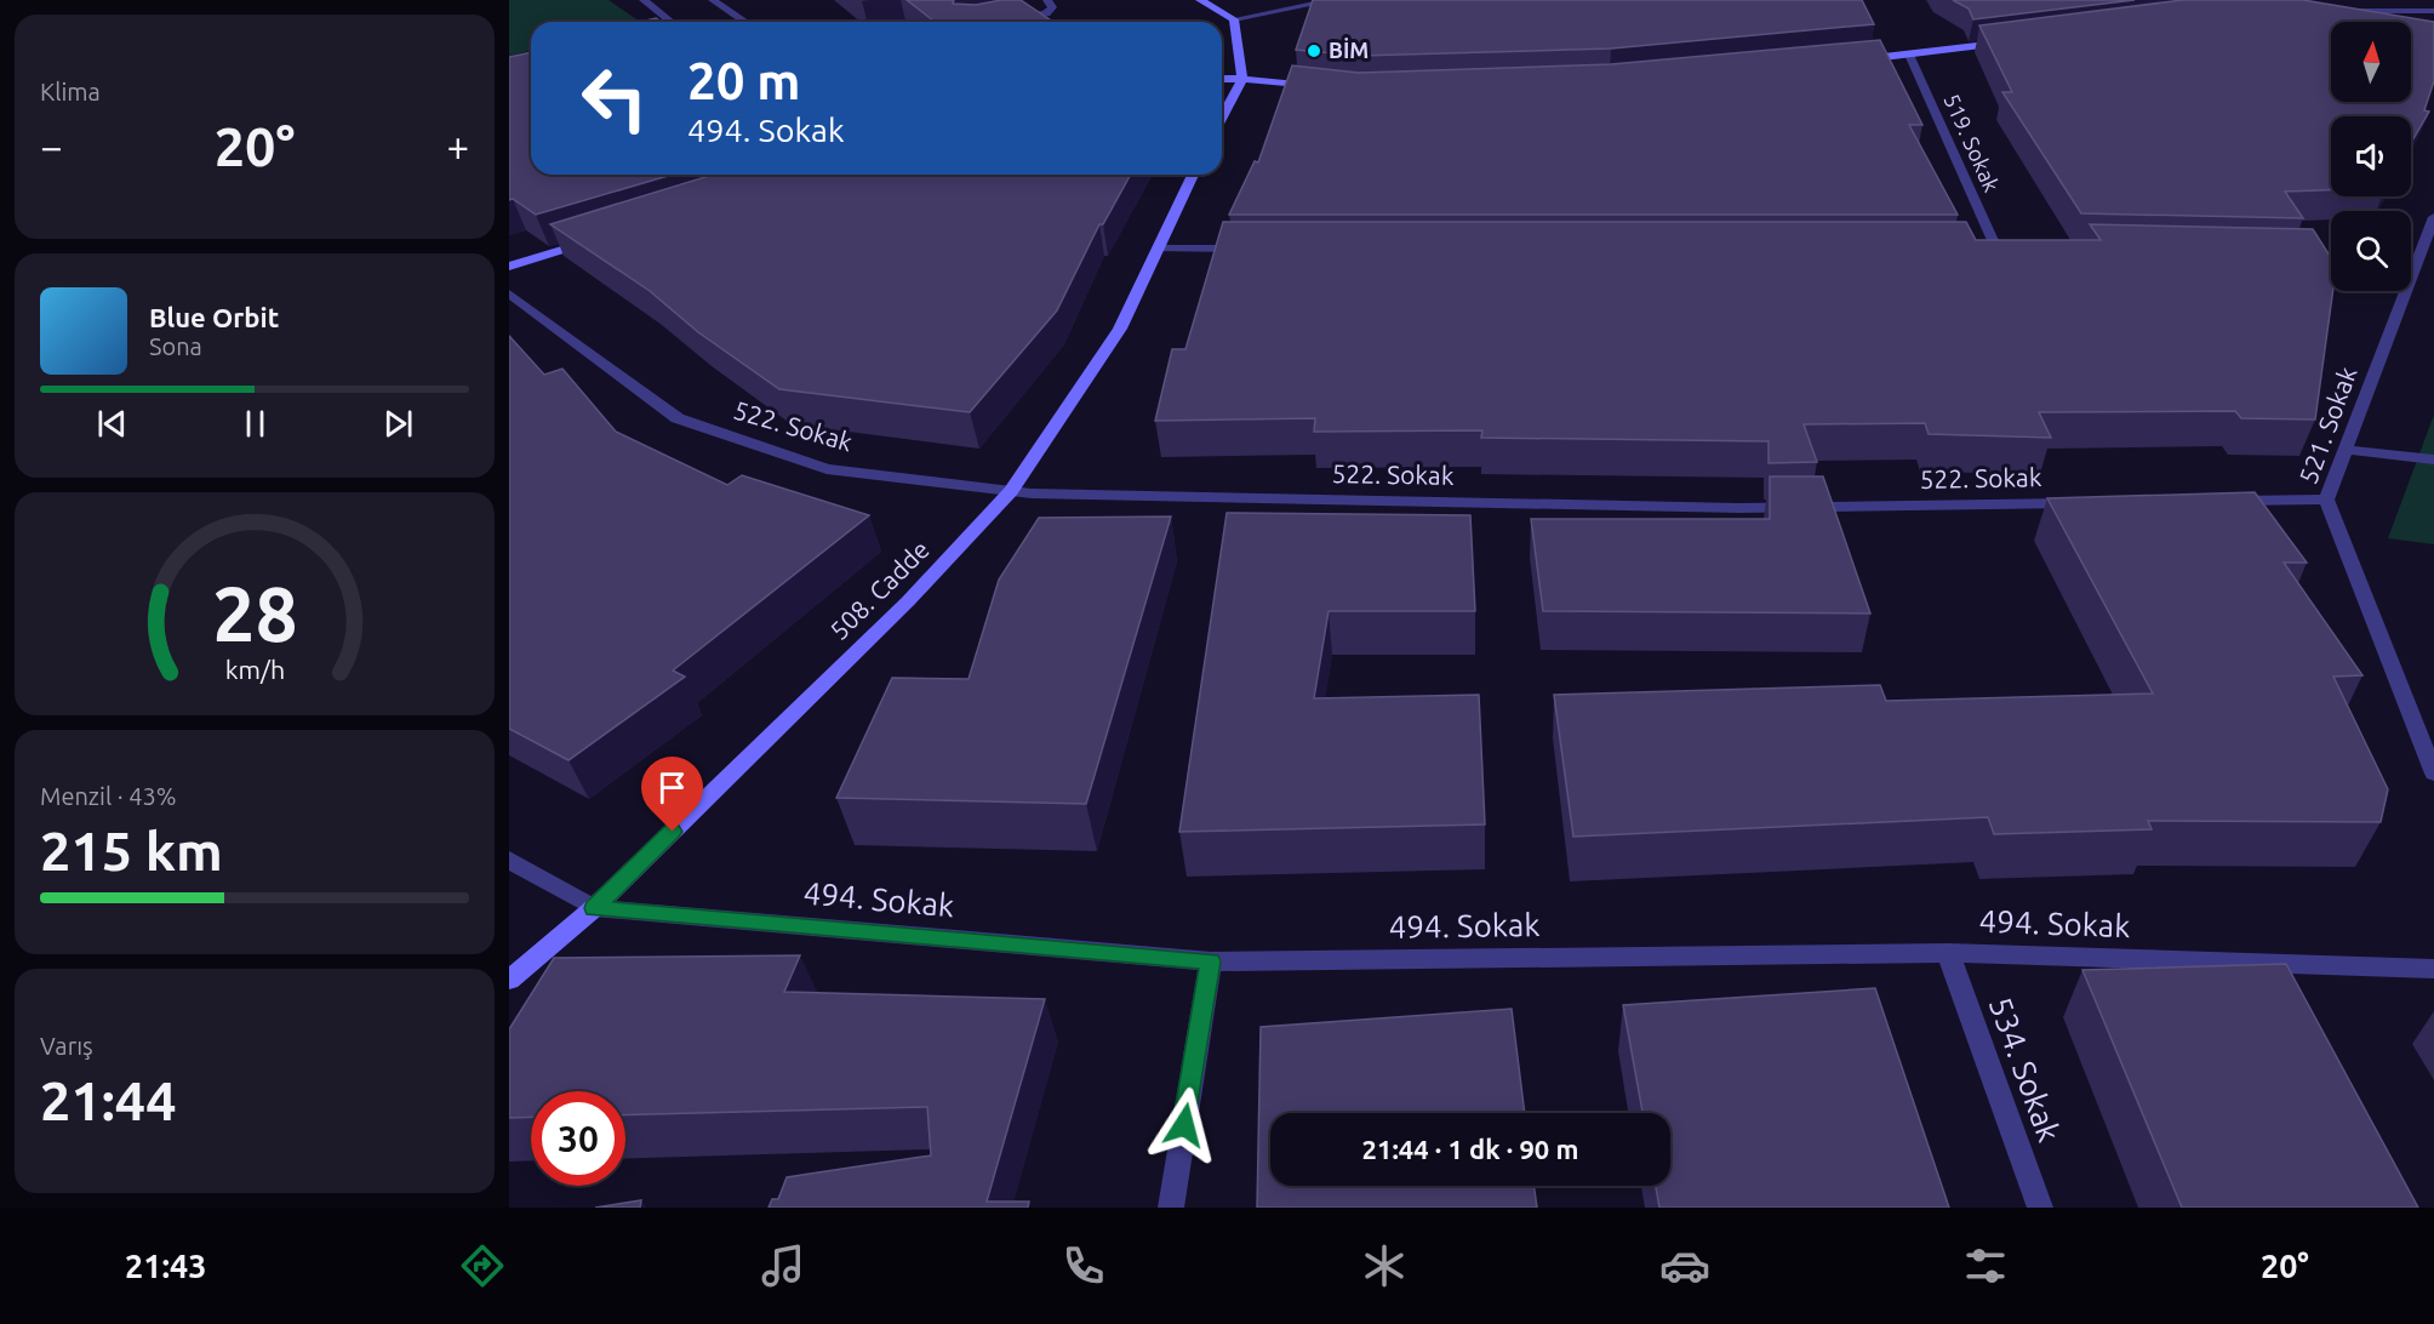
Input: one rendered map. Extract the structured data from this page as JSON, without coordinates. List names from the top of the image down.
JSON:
{
  "streets": {
    "street": [
      "519. Sokak",
      "521. Sokak",
      "522. Sokak",
      "508. Cadde",
      "494. Sokak",
      "534. Sokak"
    ]
  },
  "crossings": [
    ["522. Sokak", "508. Cadde"],
    ["508. Cadde", "494. Sokak"],
    ["494. Sokak", "534. Sokak"]
  ],
  "places": ["BİM"],
  "north": "top",
  "page": {
    "tile": [
      "Klima",
      ["Menzil · 43%", "215 km"],
      ["Varış", "21:44"]
    ],
    "turn": ["20 m", "494. Sokak"],
    "heat": ["−", "20°", "+"],
    "song": ["Blue Orbit", "Sona"],
    "limit": "30",
    "trip": "21:44 · 1 dk · 90 m",
    "tabs": ["21:43", "20°"],
    "gauge": ["28", "km/h"]
  }
}
